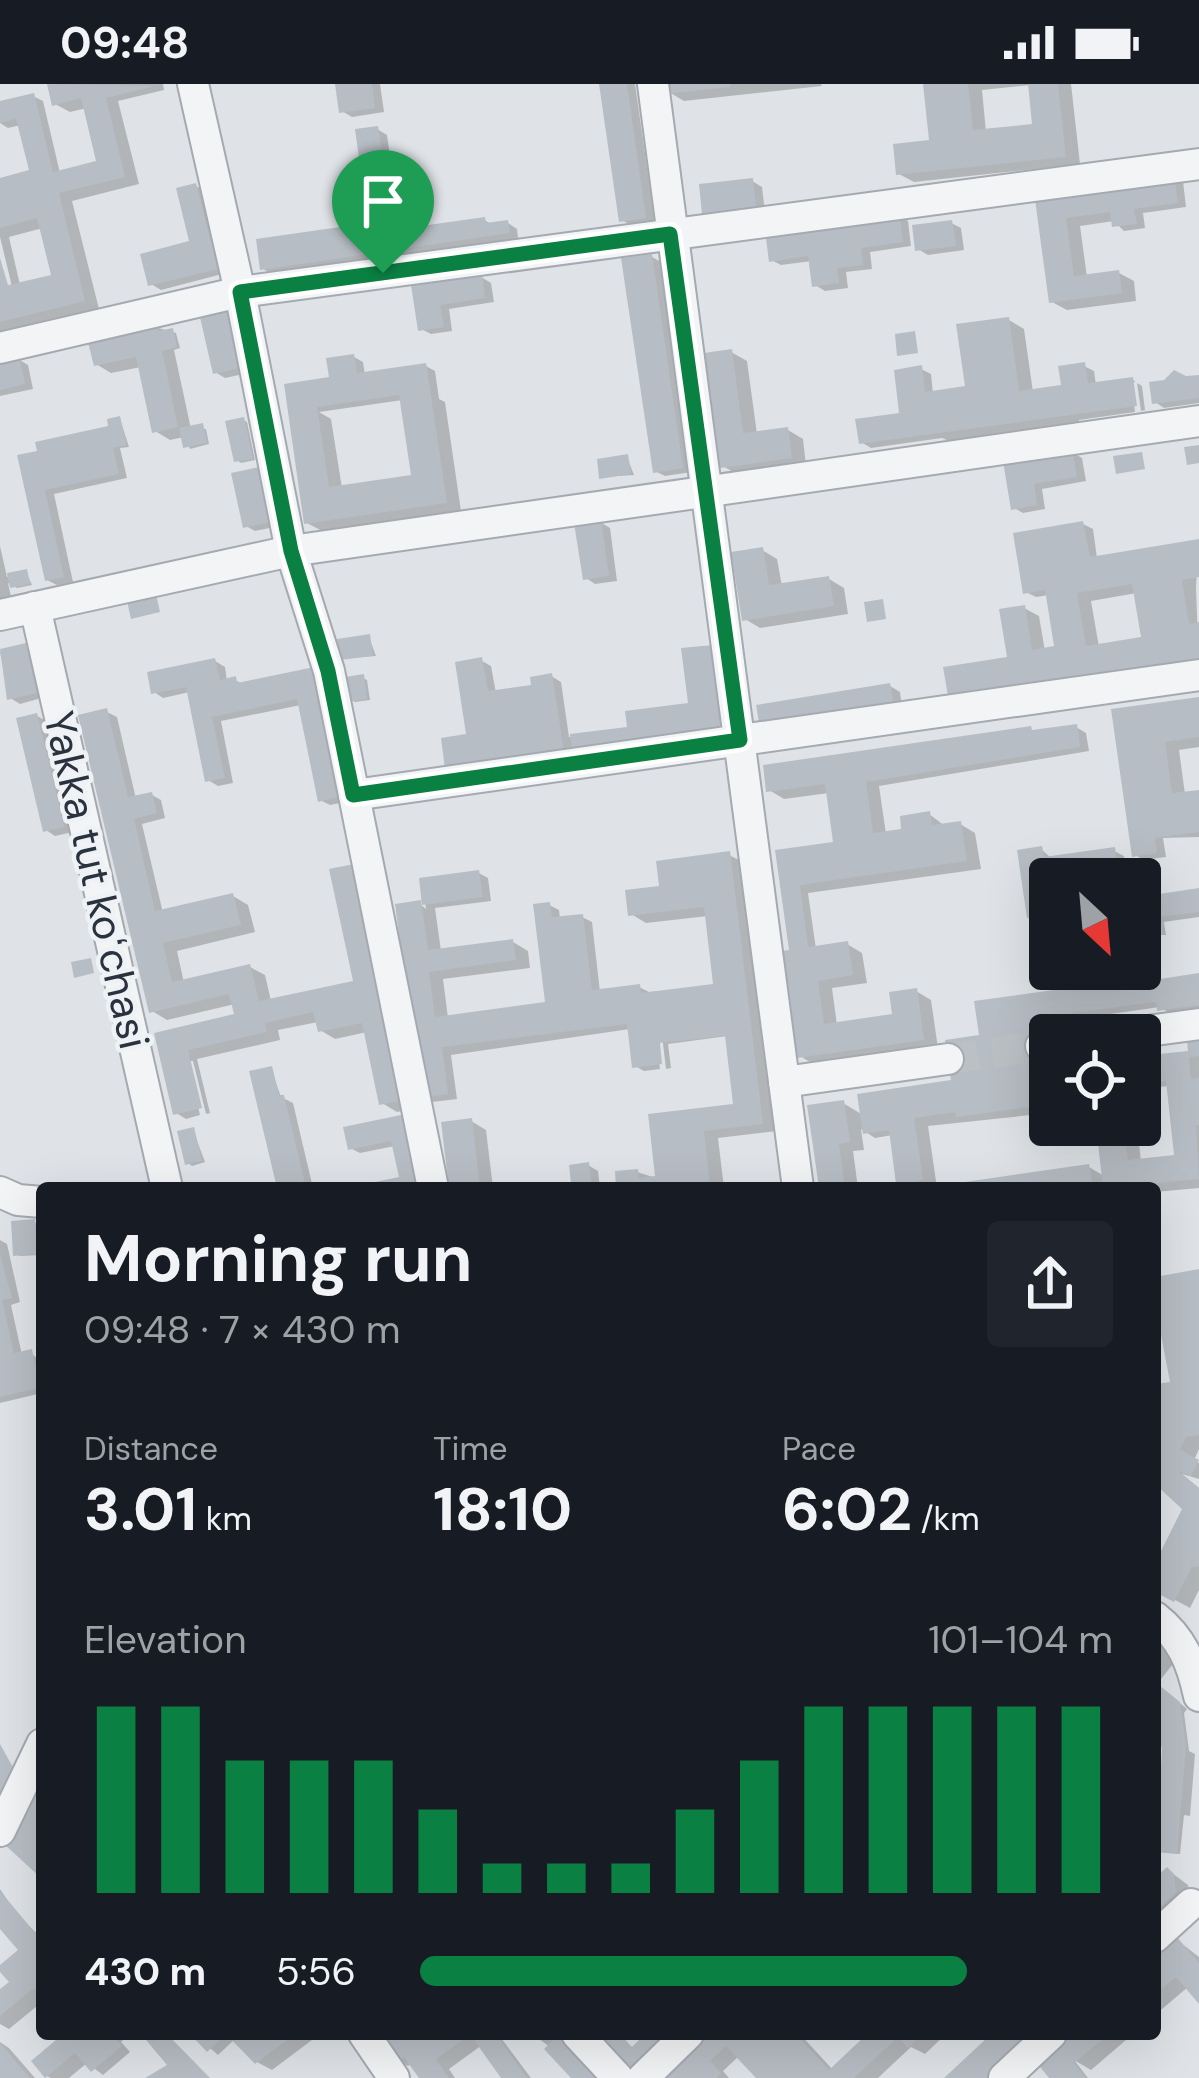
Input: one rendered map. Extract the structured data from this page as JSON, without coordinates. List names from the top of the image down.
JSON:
{
  "streets": {
    "street": ["Yakka tut koʻchasi"]
  },
  "north": "bottom right",
  "page": {
    "status": "09:48",
    "heading": ["Morning run", "09:48 · 7 × 430 m"],
    "stats": [
      ["Distance", "3.01 km"],
      ["Time", "18:10"],
      ["Pace", "6:02 /km"]
    ],
    "chart": ["Elevation", "101–104 m"],
    "list": [
      {
        "name": "430 m",
        "note": "5:56"
      }
    ]
  }
}
